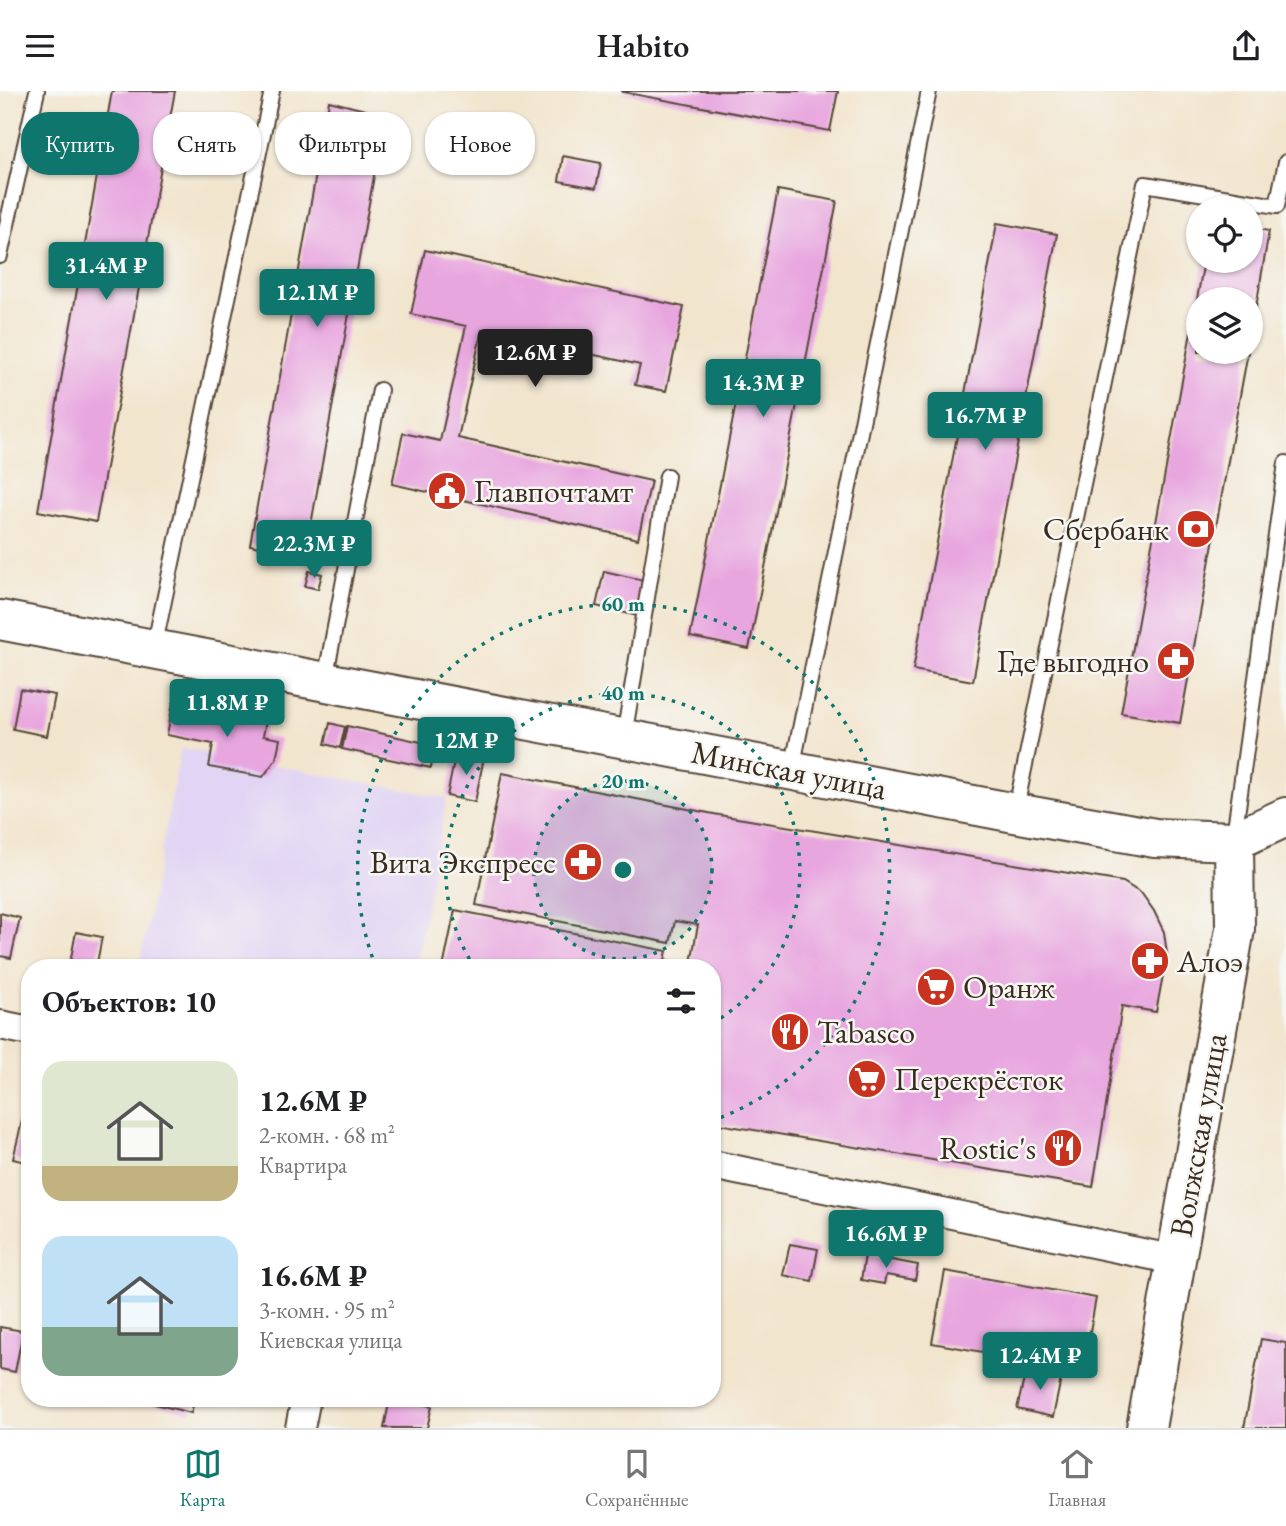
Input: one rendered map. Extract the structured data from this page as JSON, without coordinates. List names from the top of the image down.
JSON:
{
  "streets": {
    "main road": ["Минская улица", "Волжская улица"]
  },
  "crossings": [
    ["Минская улица", "Волжская улица"]
  ],
  "places": {
    "public building": ["Главпочтамт"],
    "bank": ["Сбербанк"],
    "pharmacy": ["Где выгодно", "Вита Экспресс", "Алоэ"],
    "supermarket": ["Оранж", "Перекрёсток"],
    "restaurant": ["Tabasco", "Rostic's"]
  },
  "page": {
    "header": "Habito",
    "chip": [
      "Купить",
      "Снять",
      "Фильтры",
      "Новое"
    ],
    "price": [
      "31.4M ₽",
      "12.1M ₽",
      "12.6M ₽",
      "14.3M ₽",
      "16.7M ₽",
      "22.3M ₽",
      "11.8M ₽",
      "12M ₽",
      "16.6M ₽",
      "12.4M ₽"
    ],
    "heading": "Объектов: 10",
    "list": [
      {
        "name": "12.6M ₽",
        "note": "2-комн. · 68 m² · Квартира"
      },
      {
        "name": "16.6M ₽",
        "note": "3-комн. · 95 m² · Киевская улица"
      }
    ],
    "tabs": ["Карта", "Сохранённые", "Главная"]
  },
  "rings": ["60 m", "40 m", "20 m"]
}
